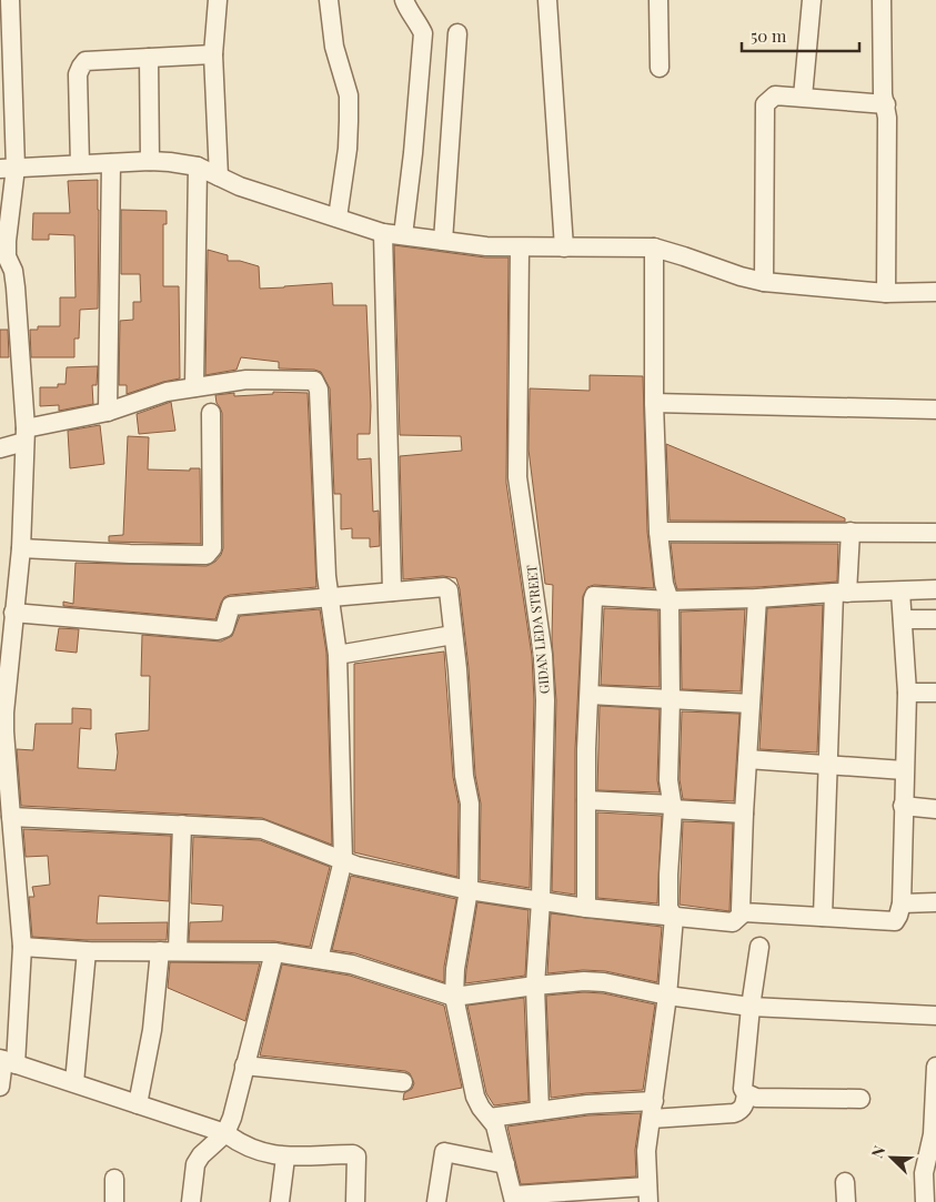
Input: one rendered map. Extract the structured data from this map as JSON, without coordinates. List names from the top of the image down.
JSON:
{
  "streets": {
    "street": ["GIDAN LEDA STREET"]
  },
  "scale_bar": "50 m",
  "north": "top left"
}
